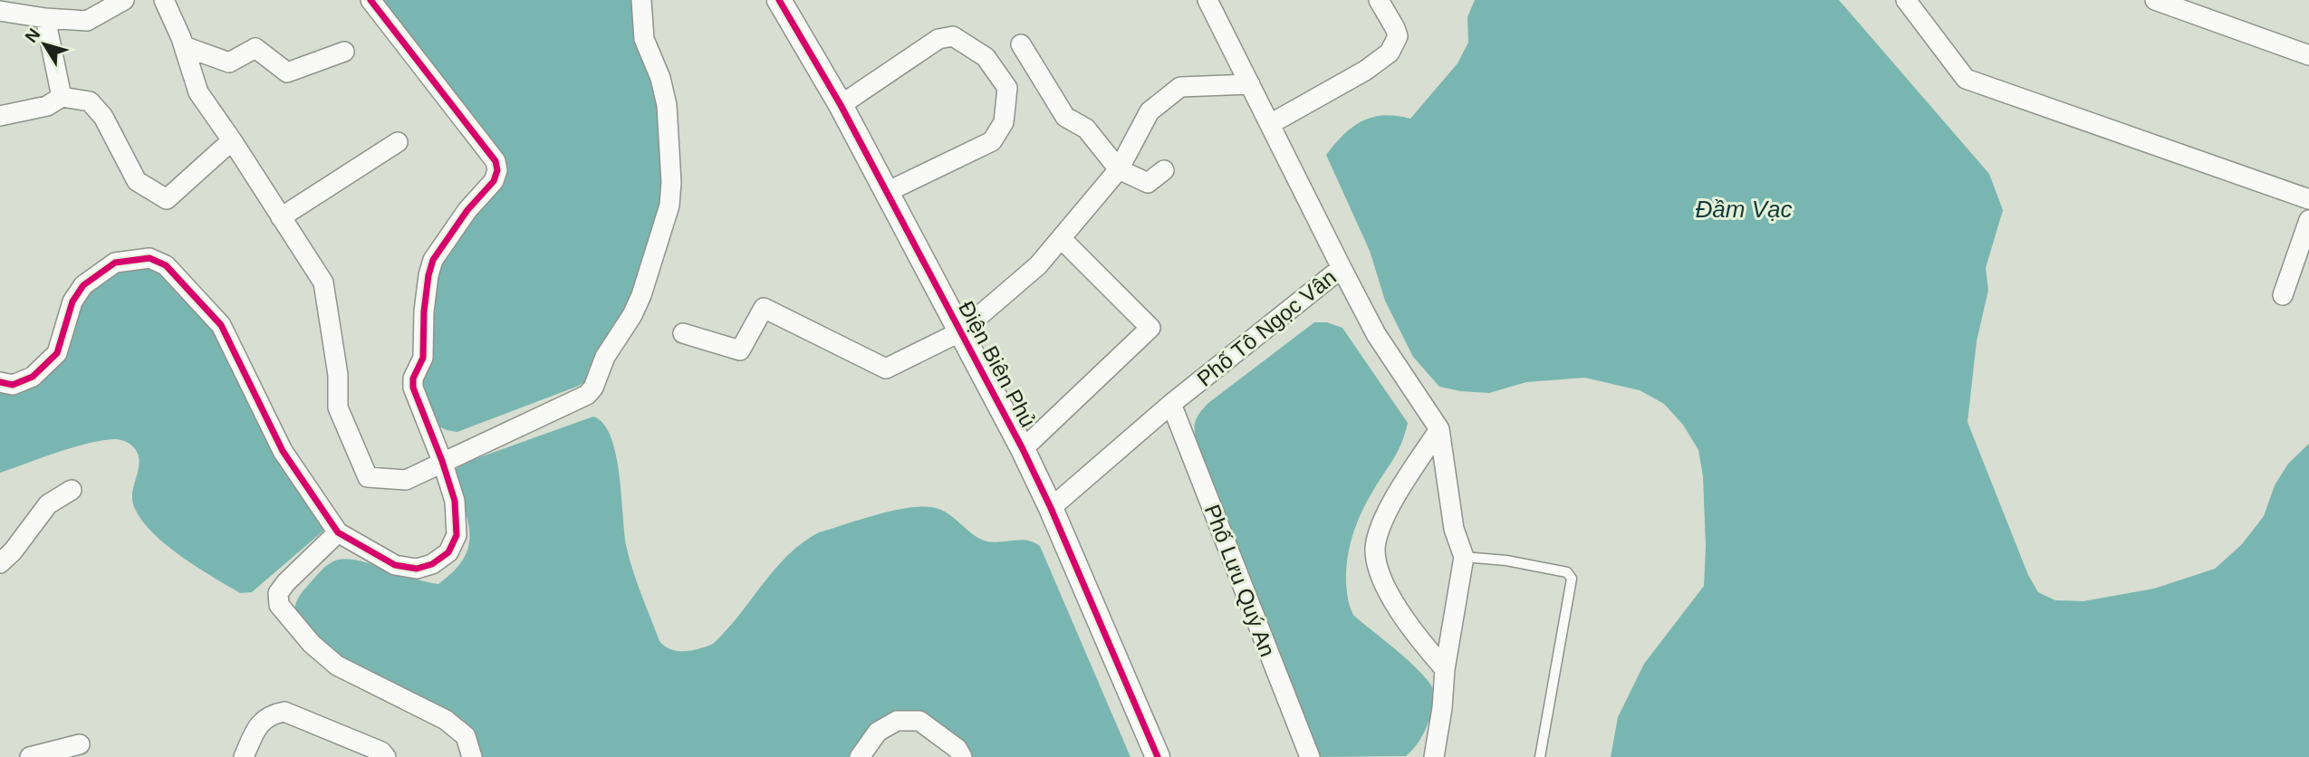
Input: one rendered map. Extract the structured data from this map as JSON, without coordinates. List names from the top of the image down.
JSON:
{
  "streets": {
    "street": ["Phố Tô Ngọc Vân", "Điện Biên Phủ", "Phố Lưu Quý An"]
  },
  "crossings": [
    ["Phố Tô Ngọc Vân", "Điện Biên Phủ"],
    ["Phố Tô Ngọc Vân", "Phố Lưu Quý An"]
  ],
  "water": ["Đầm Vạc"],
  "north": "top left"
}
